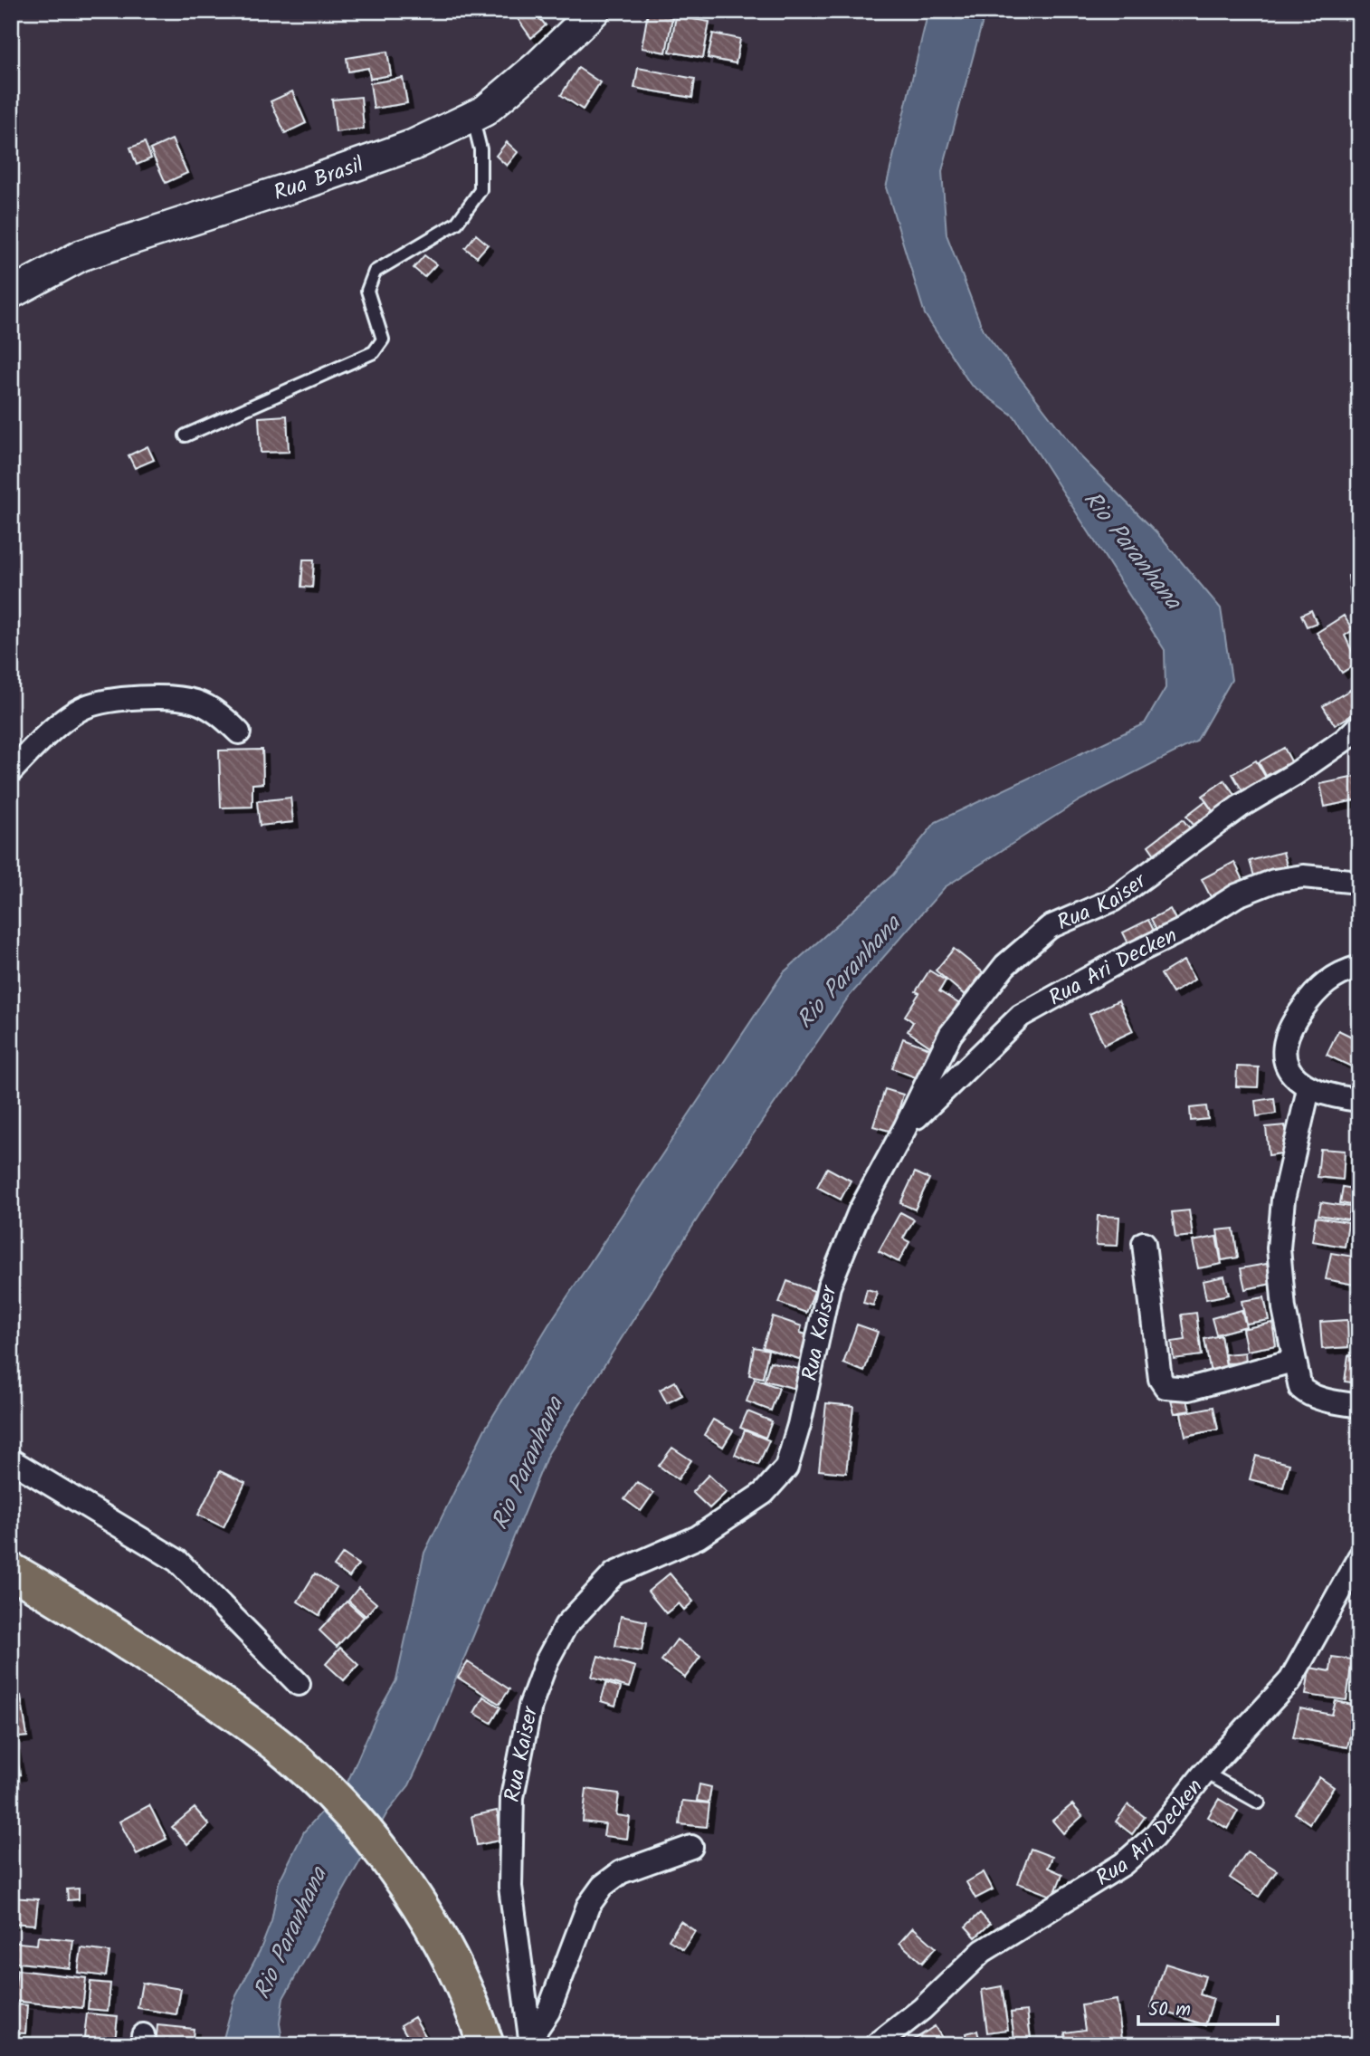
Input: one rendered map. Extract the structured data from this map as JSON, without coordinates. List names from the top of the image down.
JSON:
{
  "streets": {
    "street": ["Rua Brasil", "Rua Kaiser", "Rua Ari Decken"]
  },
  "crossings": [
    ["Rua Kaiser", "Rua Ari Decken"]
  ],
  "water": ["Rio Paranhana"],
  "scale_bar": "50 m"
}
